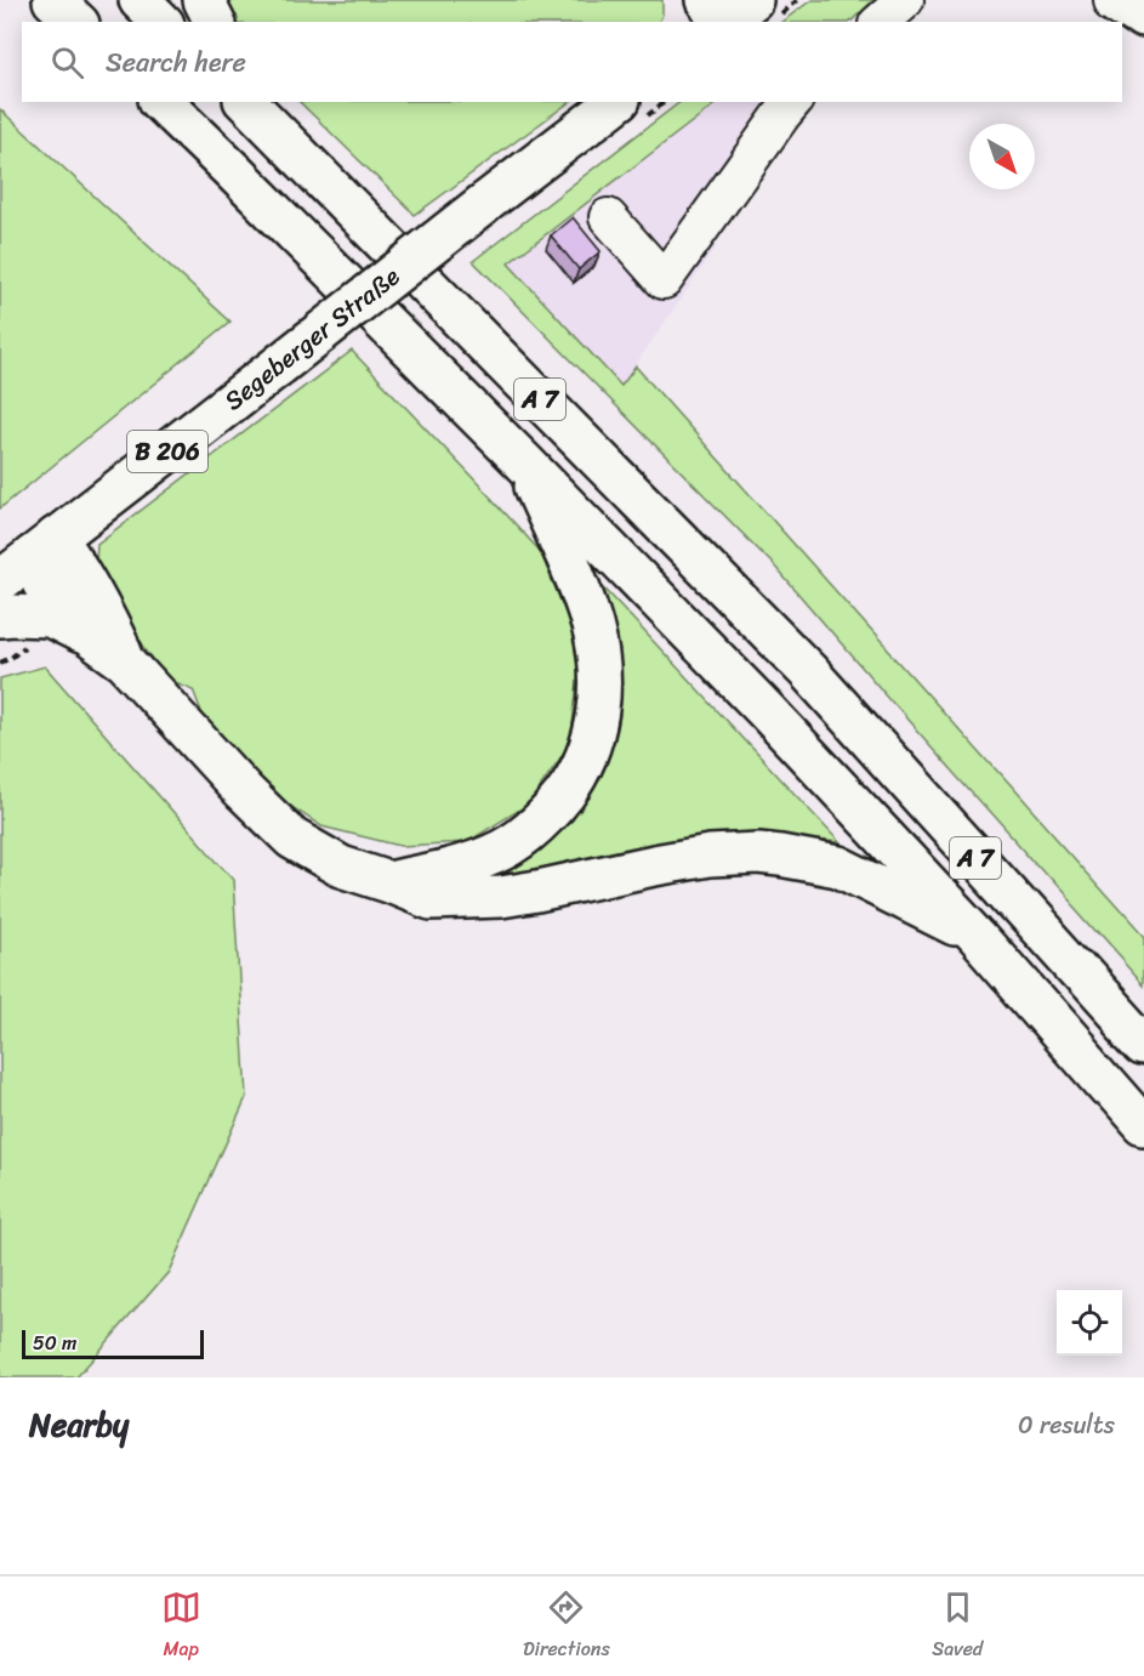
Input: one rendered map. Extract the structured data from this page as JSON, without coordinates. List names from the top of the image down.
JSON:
{
  "streets": {
    "main road": ["Segeberger Straße", "A 7", "B 206"]
  },
  "scale_bar": "50 m",
  "north": "bottom right",
  "page": {
    "search": "Search here",
    "scale": "50 m",
    "heading": ["Nearby", "0 results"],
    "nav": ["Map", "Directions", "Saved"]
  }
}
